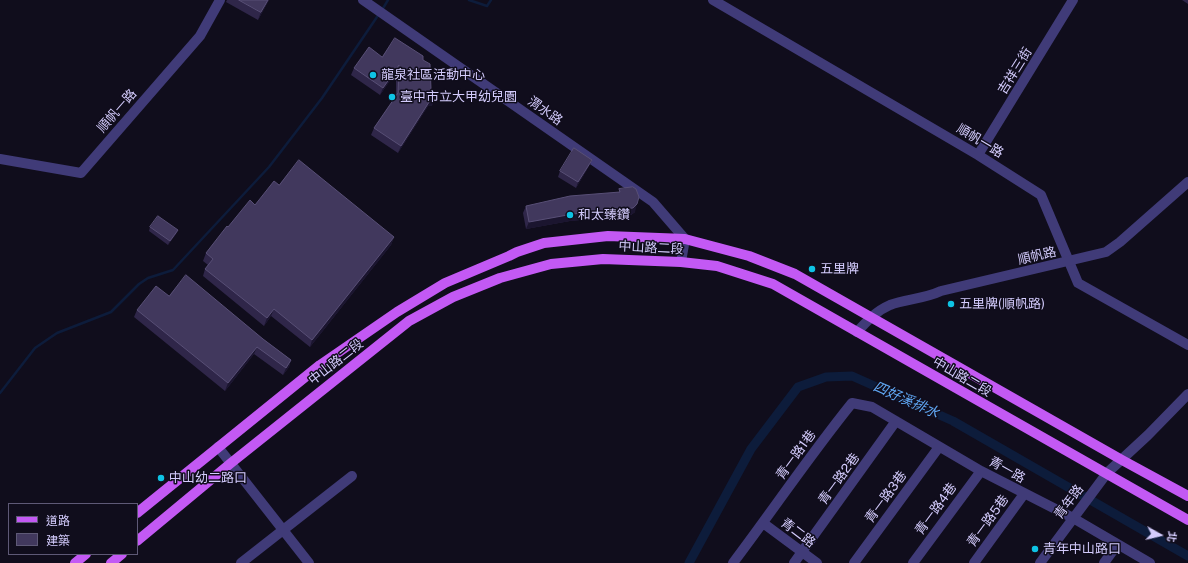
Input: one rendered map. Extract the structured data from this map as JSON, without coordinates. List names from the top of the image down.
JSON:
{
  "streets": {
    "main road": ["中山路二段"],
    "street": [
      "吉祥三街",
      "順帆一路",
      "渭水路",
      "順帆路",
      "青一路1巷",
      "青一路",
      "青一路2巷",
      "青一路3巷",
      "青年路",
      "青一路4巷",
      "青一路5巷",
      "青二路"
    ]
  },
  "crossings": [
    ["吉祥三街", "順帆一路"],
    ["順帆一路", "順帆路"],
    ["渭水路", "中山路二段"],
    ["中山路二段", "順帆路"],
    ["中山路二段", "青年路"],
    ["青一路1巷", "青一路"],
    ["青一路1巷", "青二路"],
    ["青一路", "青一路2巷"],
    ["青一路", "青一路3巷"],
    ["青一路", "青年路"],
    ["青一路", "青一路4巷"],
    ["青一路", "青一路5巷"],
    ["青一路2巷", "青二路"]
  ],
  "water": ["四好溪排水"],
  "places": [
    "龍泉社區活動中心",
    "臺中市立大甲幼兒園",
    "和太臻鑽",
    "五里牌",
    "五里牌(順帆路)",
    "中山幼二路口",
    "青年中山路口"
  ],
  "legend": ["道路", "建築"],
  "north": "right"
}
